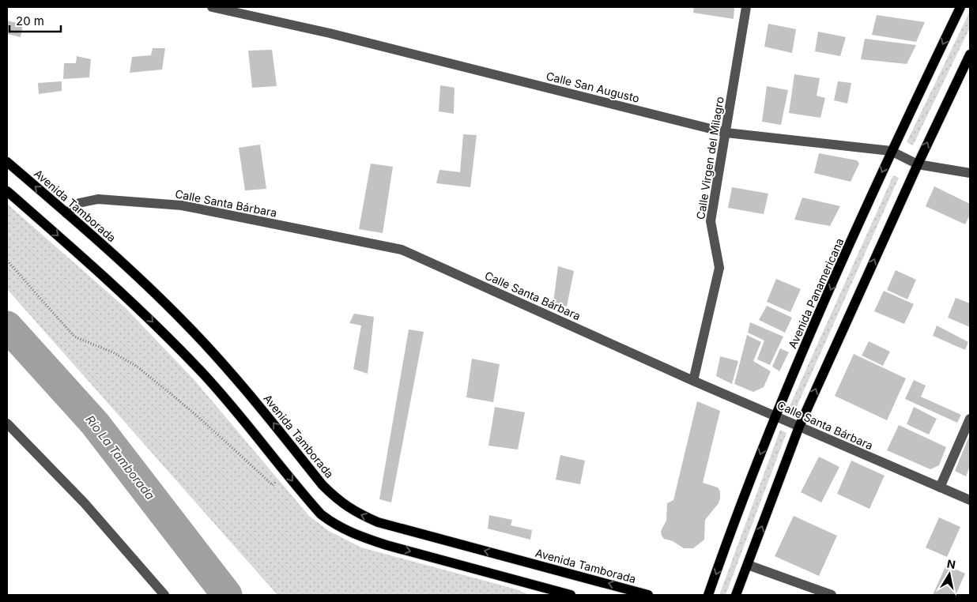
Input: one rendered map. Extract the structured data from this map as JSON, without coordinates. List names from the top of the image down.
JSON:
{
  "streets": {
    "main road": ["Avenida Tamborada", "Avenida Panamericana"],
    "street": ["Calle San Augusto", "Calle Virgen del Milagro", "Calle Santa Bárbara"]
  },
  "crossings": [
    ["Calle San Augusto", "Calle Virgen del Milagro"],
    ["Calle San Augusto", "Avenida Panamericana"],
    ["Calle Virgen del Milagro", "Calle Santa Bárbara"],
    ["Calle Santa Bárbara", "Avenida Tamborada"],
    ["Calle Santa Bárbara", "Avenida Panamericana"]
  ],
  "water": ["Río La Tamborada"],
  "scale_bar": "20 m",
  "north": "top"
}
